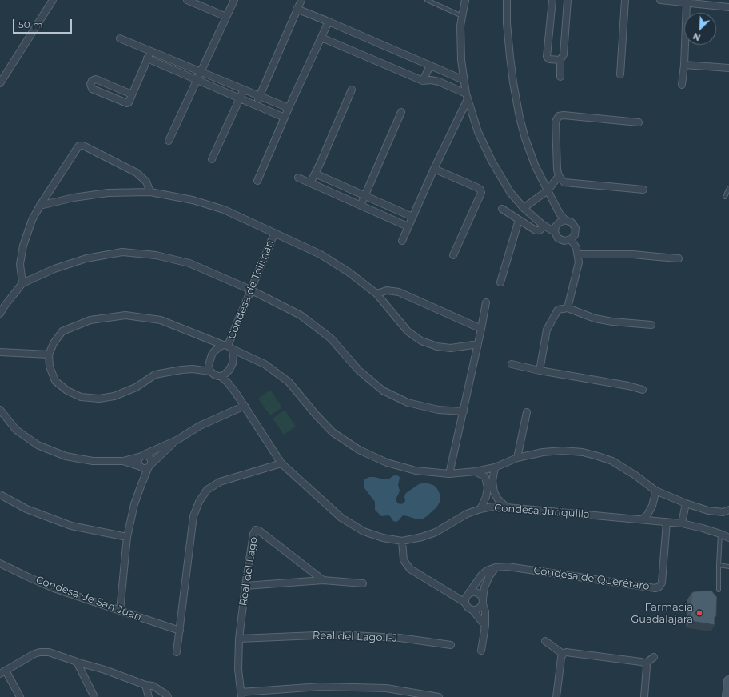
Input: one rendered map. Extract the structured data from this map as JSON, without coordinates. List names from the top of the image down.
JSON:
{
  "streets": {
    "street": [
      "Condesa de Toliman",
      "Condesa Juriquilla",
      "Real del Lago",
      "Condesa de Querétaro",
      "Condesa de San Juan",
      "Real del Lago I-J"
    ]
  },
  "crossings": [
    ["Condesa de Toliman", "Condesa Juriquilla"],
    ["Condesa Juriquilla", "Condesa de Querétaro"],
    ["Real del Lago", "Real del Lago I-J"]
  ],
  "places": ["Farmacia Guadalajara"],
  "scale_bar": "50 m",
  "north": "bottom left"
}
